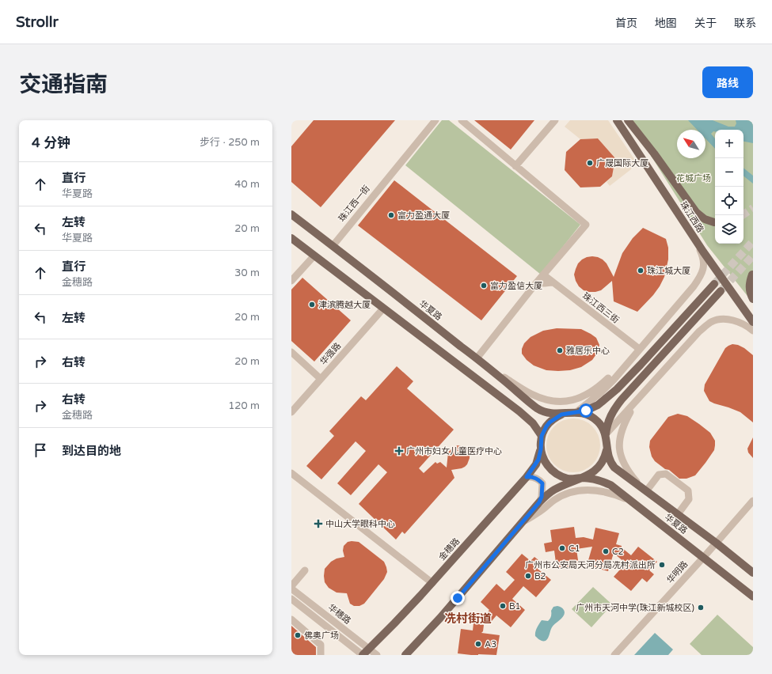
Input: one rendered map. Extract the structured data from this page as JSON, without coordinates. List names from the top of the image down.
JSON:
{
  "streets": {
    "main road": ["珠江西路", "华夏路", "金穗路"],
    "street": [
      "珠江西一街",
      "珠江西三街",
      "华强路",
      "华明路",
      "华穗路"
    ]
  },
  "crossings": [
    ["珠江西一街", "华夏路"],
    ["华夏路", "金穗路"],
    ["华夏路", "华明路"],
    ["金穗路", "华穗路"]
  ],
  "districts": ["冼村街道"],
  "parks": ["花城广场"],
  "places": {
    "other": [
      "广晟国际大厦",
      "富力盈通大厦",
      "珠江城大厦",
      "富力盈信大厦",
      "津滨腾越大厦",
      "雅居乐中心",
      "C1",
      "C2",
      "广州市公安局天河分局冼村派出所",
      "B2",
      "B1",
      "广州市天河中学(珠江新城校区)",
      "佛奥广场",
      "A3"
    ],
    "health": ["广州市妇女儿童医疗中心", "中山大学眼科中心"]
  },
  "north": "top left",
  "page": {
    "header": "Strollr",
    "nav": [
      "首页",
      "地图",
      "关于",
      "联系"
    ],
    "title": "交通指南",
    "buttons": "路线",
    "heading": ["4 分钟", "步行 · 250 m"],
    "map_buttons": ["+", "−"],
    "list": [
      ["直行", "华夏路", "40 m"],
      ["左转", "华夏路", "20 m"],
      ["直行", "金穗路", "30 m"],
      ["左转", "20 m"],
      ["右转", "20 m"],
      ["右转", "金穗路", "120 m"],
      "到达目的地"
    ]
  }
}
